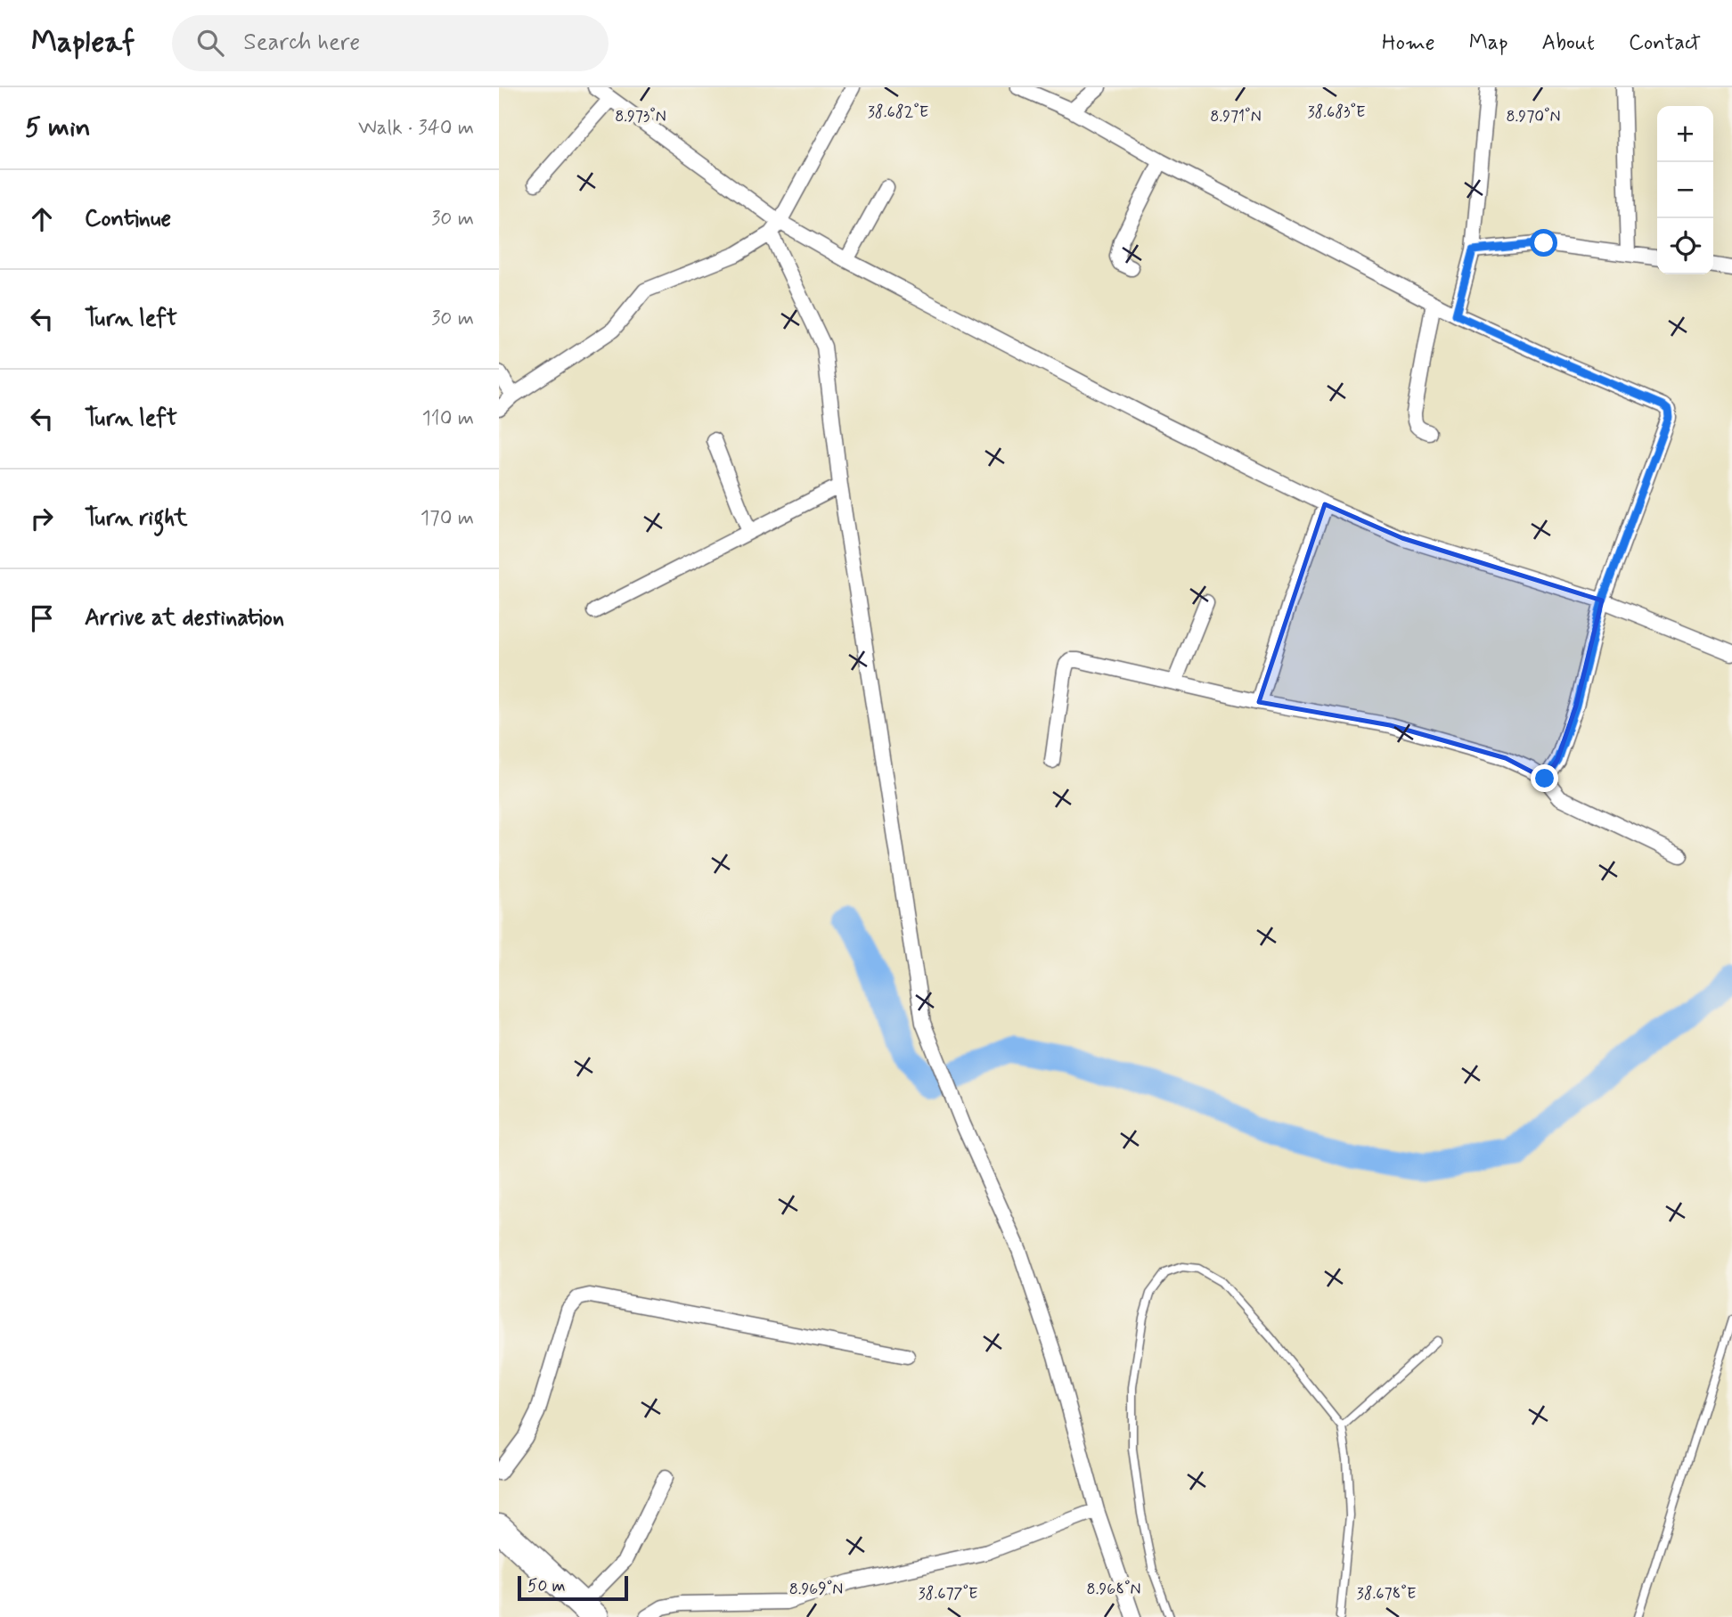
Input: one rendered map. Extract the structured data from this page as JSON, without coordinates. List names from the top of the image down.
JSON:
{
  "scale_bar": "50 m",
  "page": {
    "header": "Mapleaf",
    "search": "Search here",
    "nav": [
      "Home",
      "Map",
      "About",
      "Contact"
    ],
    "heading": ["5 min", "Walk · 340 m"],
    "map_buttons": ["+", "−"],
    "list": [
      ["Continue", "30 m"],
      ["Turn left", "30 m"],
      ["Turn left", "110 m"],
      ["Turn right", "170 m"],
      "Arrive at destination"
    ],
    "scale": "50 m"
  },
  "coordinates": [
    "38.682°E",
    "38.683°E",
    "8.973°N",
    "8.971°N",
    "8.970°N",
    "8.969°N",
    "8.968°N",
    "38.677°E",
    "38.678°E"
  ]
}
